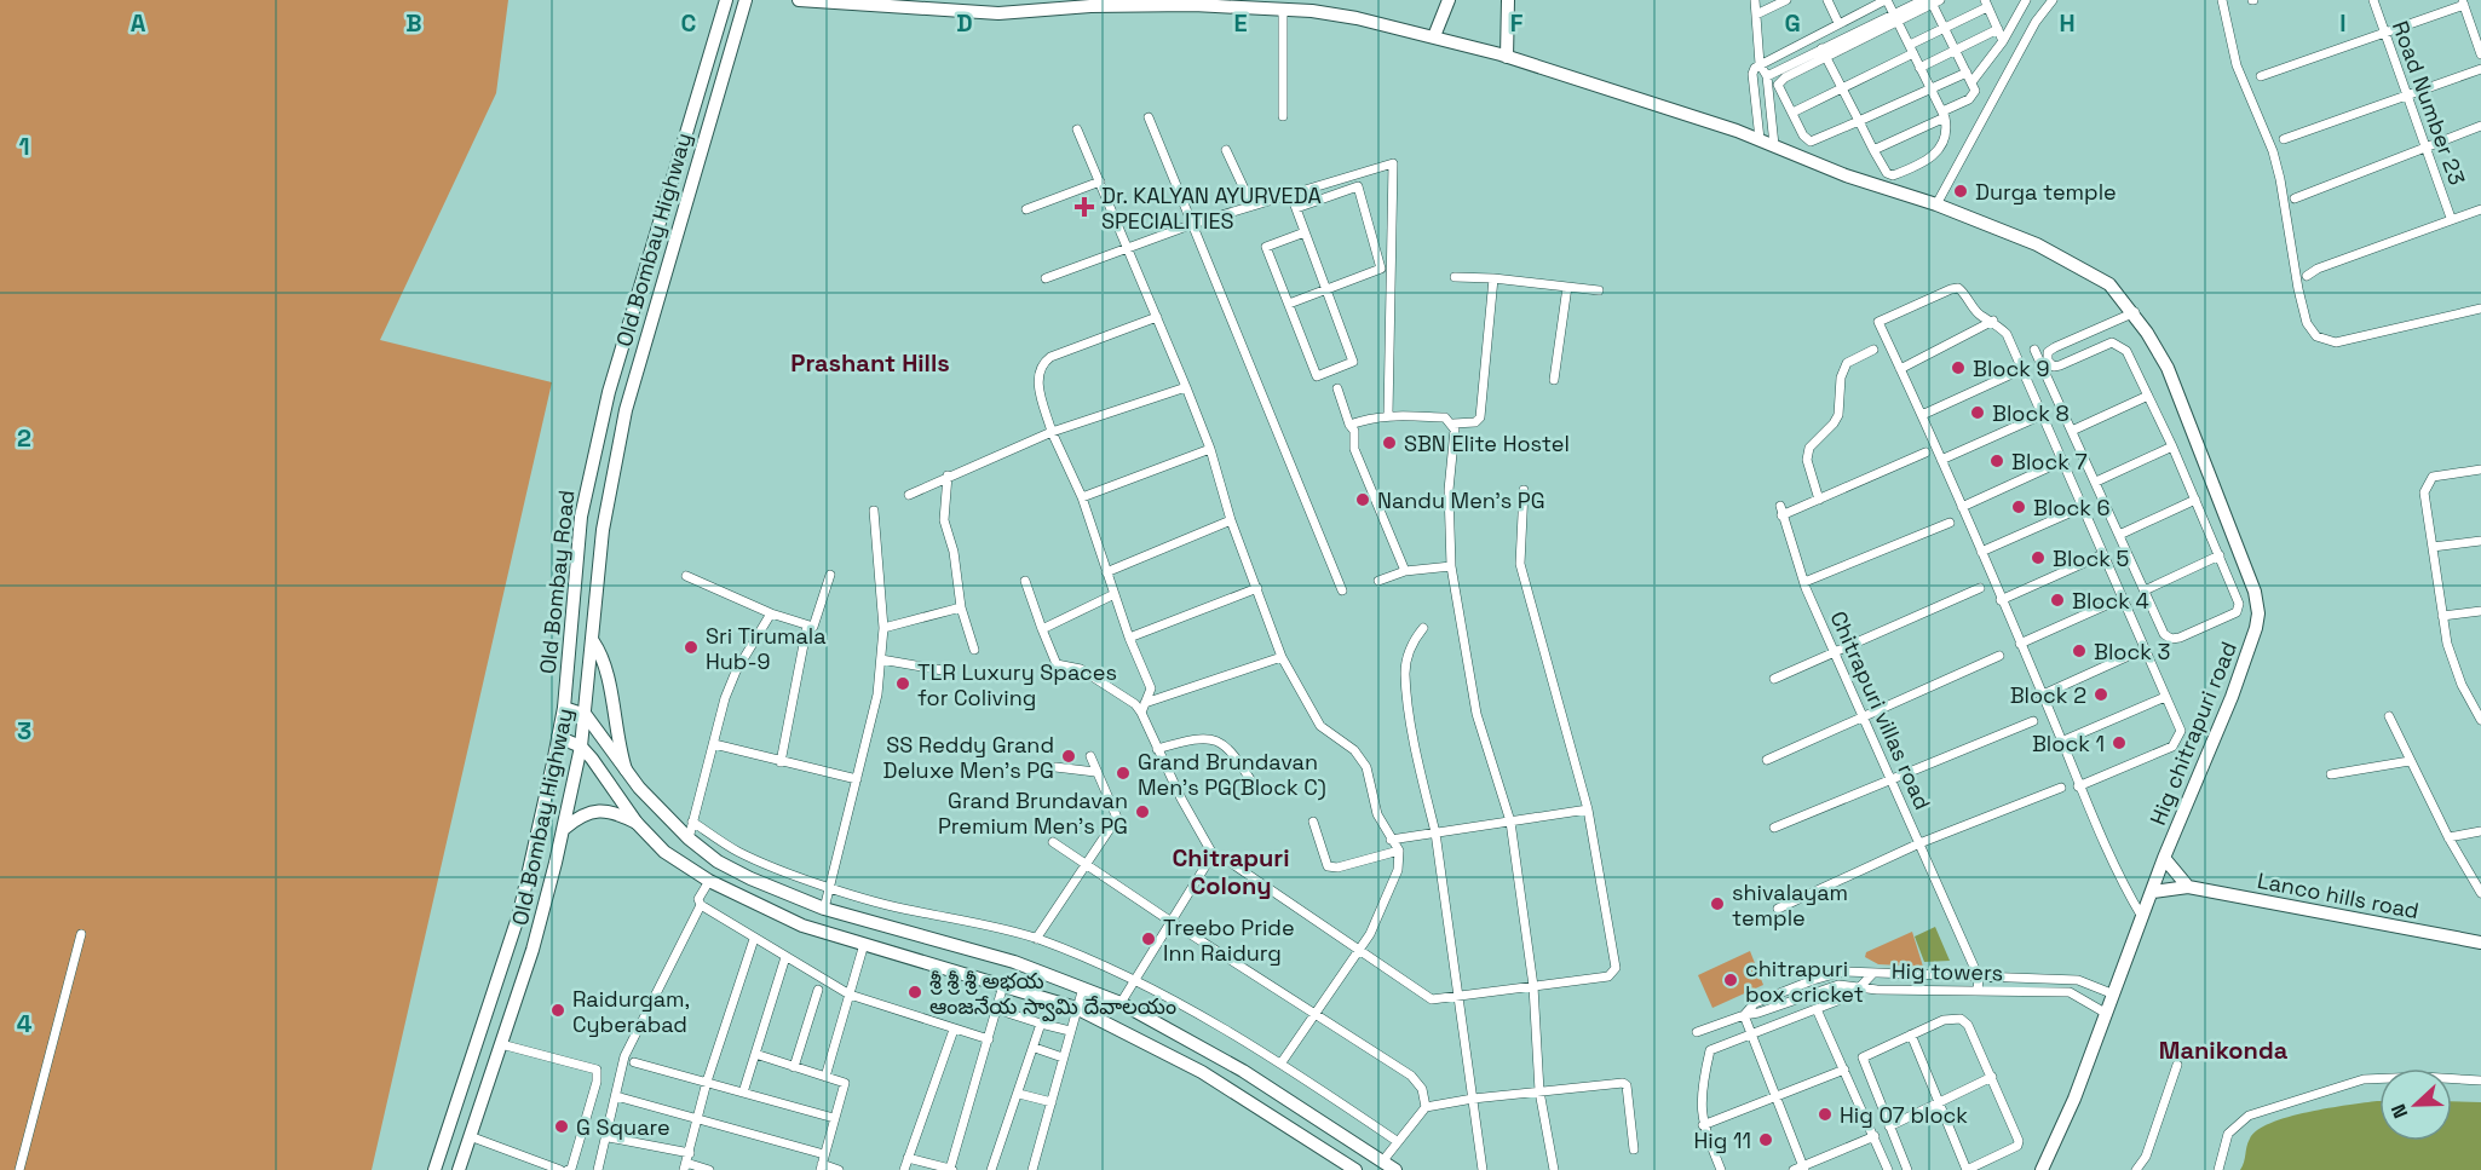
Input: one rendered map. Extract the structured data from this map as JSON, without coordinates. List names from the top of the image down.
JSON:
{
  "streets": {
    "main road": [
      "Old Bombay Highway",
      "Old Bombay Road",
      "Hig chitrapuri road",
      "Lanco hills road"
    ],
    "street": ["Road Number 23", "Chitrapuri villas road", "Hig towers"]
  },
  "crossings": [
    ["Hig chitrapuri road", "Lanco hills road"],
    ["Hig chitrapuri road", "Hig towers"]
  ],
  "districts": ["Prashant Hills", "Chitrapuri Colony", "Manikonda"],
  "places": {
    "other": [
      "Durga temple",
      "Block 9",
      "Block 8",
      "SBN Elite Hostel",
      "Block 7",
      "Nandu Men's PG",
      "Block 6",
      "Block 5",
      "Block 4",
      "Sri Tirumala Hub-9",
      "Block 3",
      "TLR Luxury Spaces for Coliving",
      "Block 2",
      "Block 1",
      "SS Reddy Grand Deluxe Men's PG",
      "Grand Brundavan Men's PG(Block C)",
      "Grand Brundavan Premium Men's PG",
      "shivalayam temple",
      "Treebo Pride Inn Raidurg",
      "chitrapuri box cricket",
      "శ్రీ శ్రీ శ్రీ అభయ ఆంజనేయ స్వామి దేవాలయం",
      "Raidurgam, Cyberabad",
      "Hig 07 block",
      "G Square",
      "Hig 11"
    ],
    "health": ["Dr. KALYAN AYURVEDA SPECIALITIES"]
  },
  "north": "left",
  "grid": {
    "columns": [
      "A",
      "B",
      "C",
      "D",
      "E",
      "F",
      "G",
      "H",
      "I"
    ],
    "rows": [
      "1",
      "2",
      "3",
      "4"
    ]
  }
}
